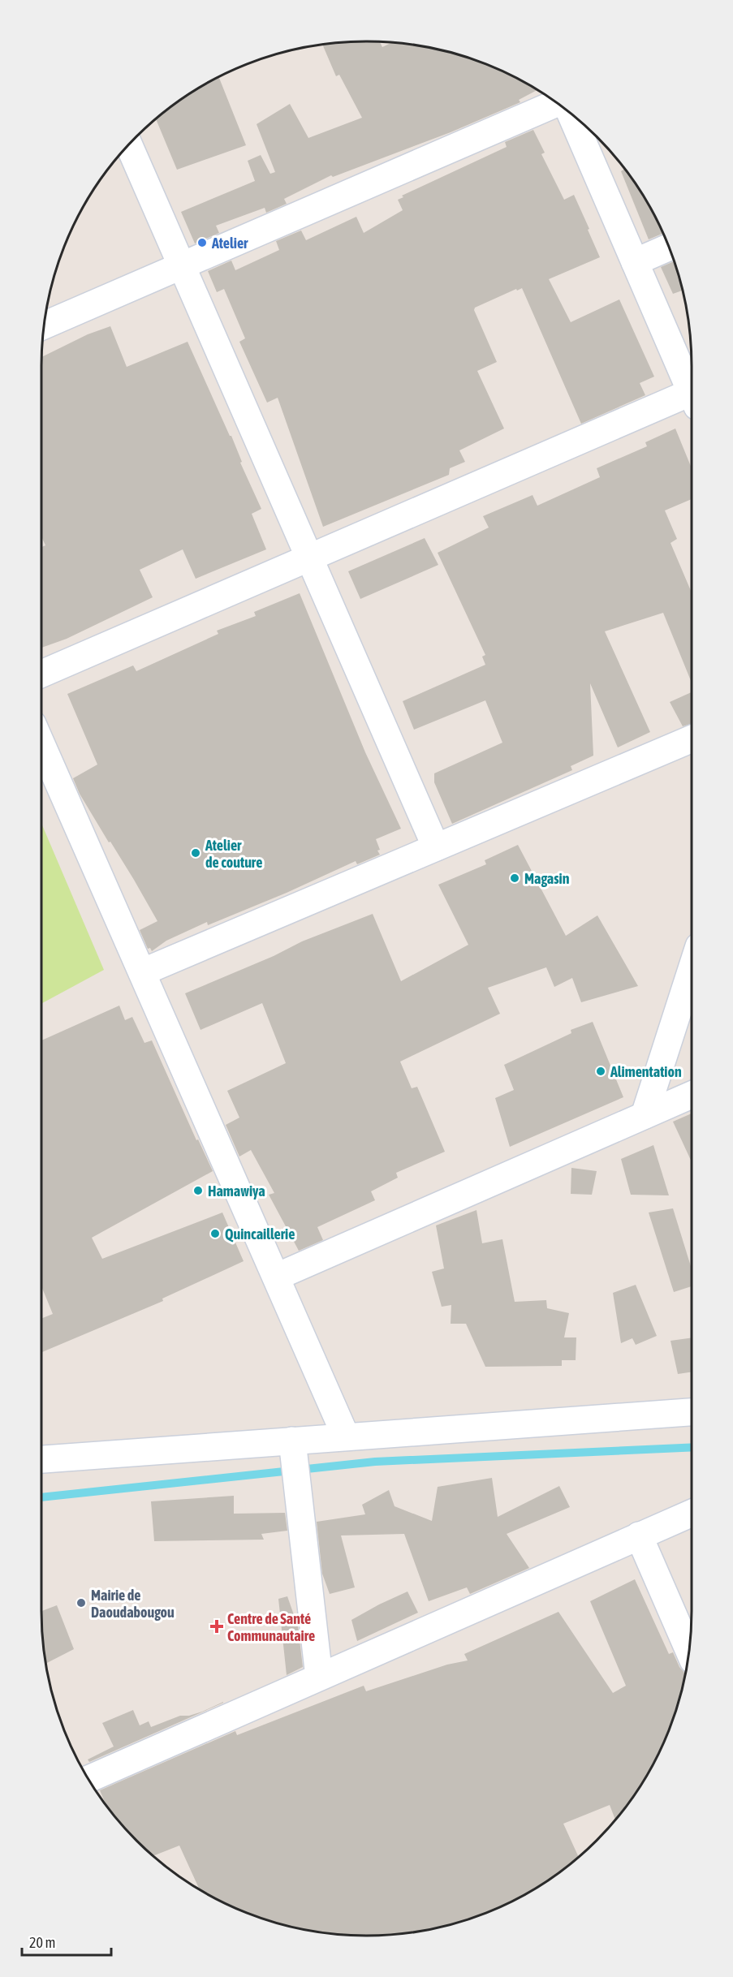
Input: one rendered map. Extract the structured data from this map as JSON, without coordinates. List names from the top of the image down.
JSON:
{
  "places": {
    "other": [
      "Atelier",
      "Atelier de couture",
      "Magasin",
      "Alimentation",
      "Hamawiya",
      "Quincaillerie",
      "Mairie de Daoudabougou"
    ],
    "health": ["Centre de Santé Communautaire"]
  },
  "scale_bar": "20 m"
}
